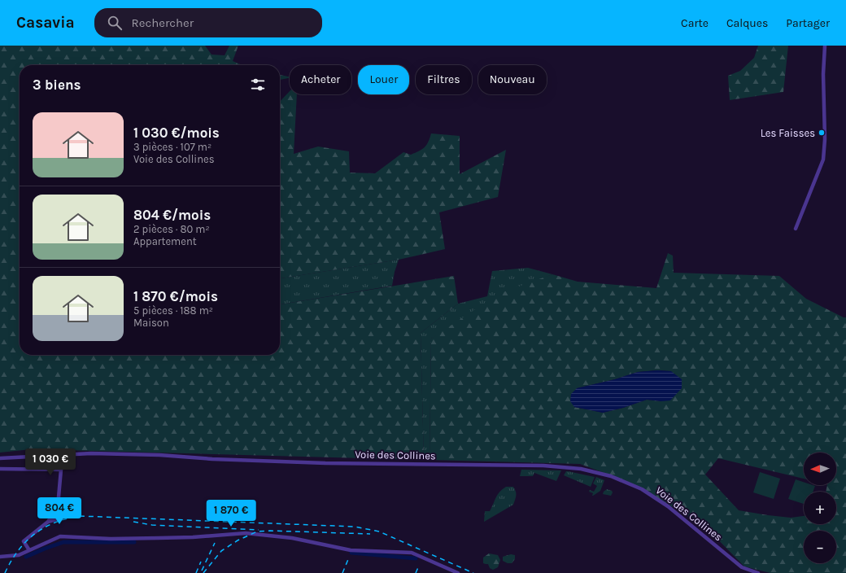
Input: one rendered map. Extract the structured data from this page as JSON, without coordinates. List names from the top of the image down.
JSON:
{
  "streets": {
    "street": ["Voie des Collines"]
  },
  "places": ["Les Faisses"],
  "north": "left",
  "page": {
    "header": "Casavia",
    "search": "Rechercher",
    "nav": ["Carte", "Calques", "Partager"],
    "chip": [
      "Acheter",
      "Louer",
      "Filtres",
      "Nouveau"
    ],
    "heading": "3 biens",
    "list": [
      {
        "name": "1 030 €/mois",
        "note": "3 pièces · 107 m² · Voie des Collines"
      },
      {
        "name": "804 €/mois",
        "note": "2 pièces · 80 m² · Appartement"
      },
      {
        "name": "1 870 €/mois",
        "note": "5 pièces · 188 m² · Maison"
      }
    ],
    "price": ["1 030 €", "804 €", "1 870 €"],
    "map_buttons": ["+", "−"]
  }
}
